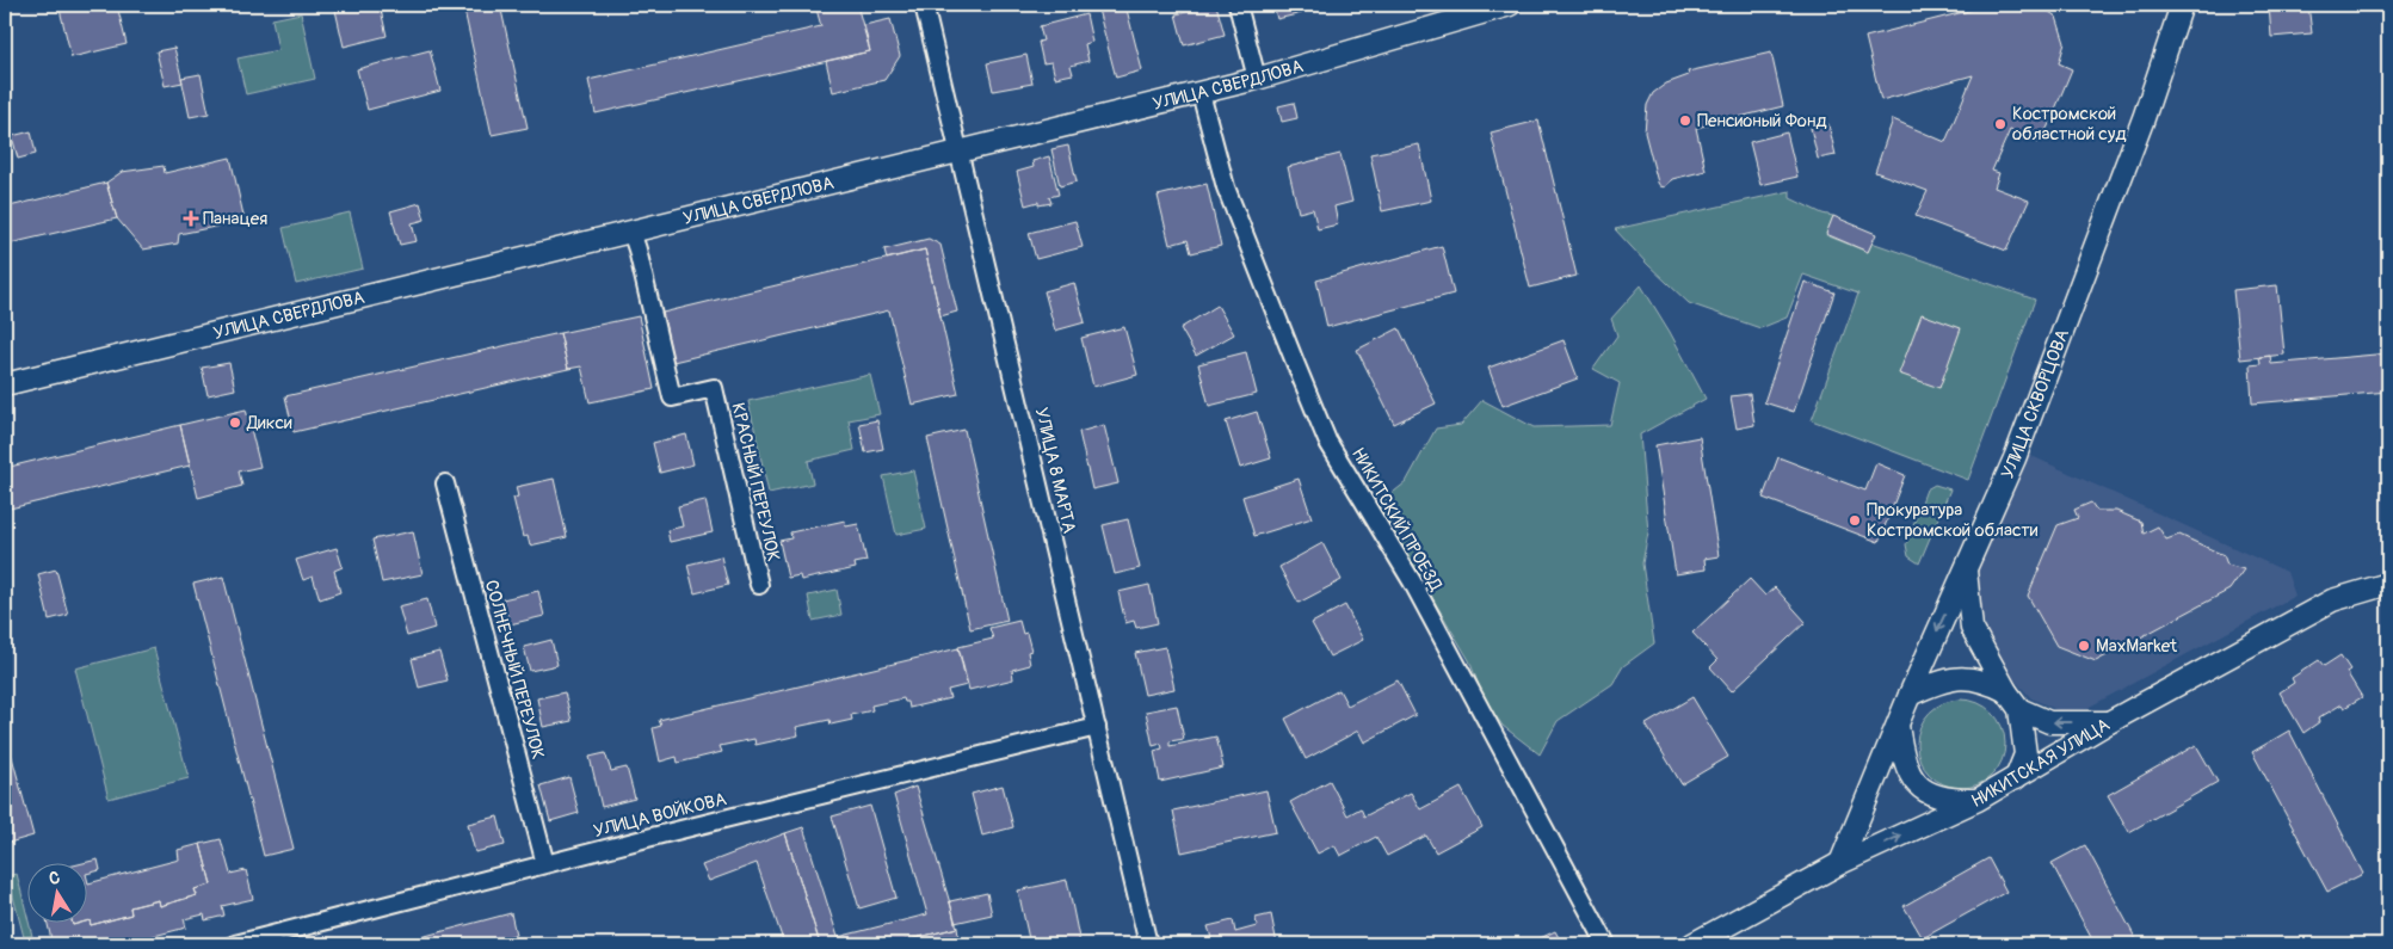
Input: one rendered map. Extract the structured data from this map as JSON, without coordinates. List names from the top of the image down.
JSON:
{
  "streets": {
    "street": [
      "УЛИЦА СВЕРДЛОВА",
      "УЛИЦА СКВОРЦОВА",
      "УЛИЦА 8 МАРТА",
      "КРАСНЫЙ ПЕРЕУЛОК",
      "НИКИТСКИЙ ПРОЕЗД",
      "СОЛНЕЧНЫЙ ПЕРЕУЛОК",
      "НИКИТСКАЯ УЛИЦА",
      "УЛИЦА ВОЙКОВА"
    ]
  },
  "crossings": [
    ["УЛИЦА СВЕРДЛОВА", "УЛИЦА 8 МАРТА"],
    ["УЛИЦА СВЕРДЛОВА", "КРАСНЫЙ ПЕРЕУЛОК"],
    ["УЛИЦА СВЕРДЛОВА", "НИКИТСКИЙ ПРОЕЗД"],
    ["УЛИЦА СКВОРЦОВА", "НИКИТСКАЯ УЛИЦА"],
    ["УЛИЦА 8 МАРТА", "УЛИЦА ВОЙКОВА"],
    ["СОЛНЕЧНЫЙ ПЕРЕУЛОК", "УЛИЦА ВОЙКОВА"]
  ],
  "places": {
    "other": [
      "Пенсионый Фонд",
      "Костромской областной суд",
      "Дикси",
      "Прокуратура Костромской области",
      "MaxMarket"
    ],
    "health": ["Панацея"]
  },
  "north": "top"
}
